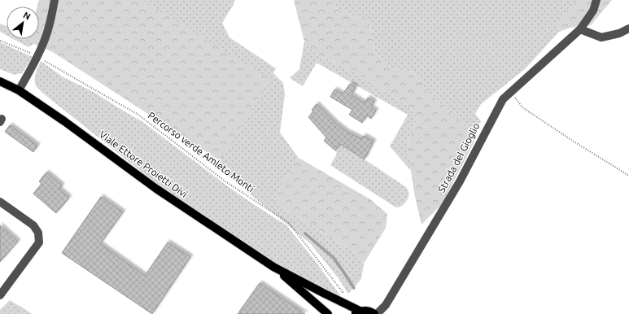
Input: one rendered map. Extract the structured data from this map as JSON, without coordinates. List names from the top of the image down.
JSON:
{
  "streets": {
    "main road": ["Viale Ettore Proietti Divi"],
    "street": ["Strada del Gioglio"],
    "path": ["Percorso verde Amleto Monti"]
  },
  "north": "top right"
}
